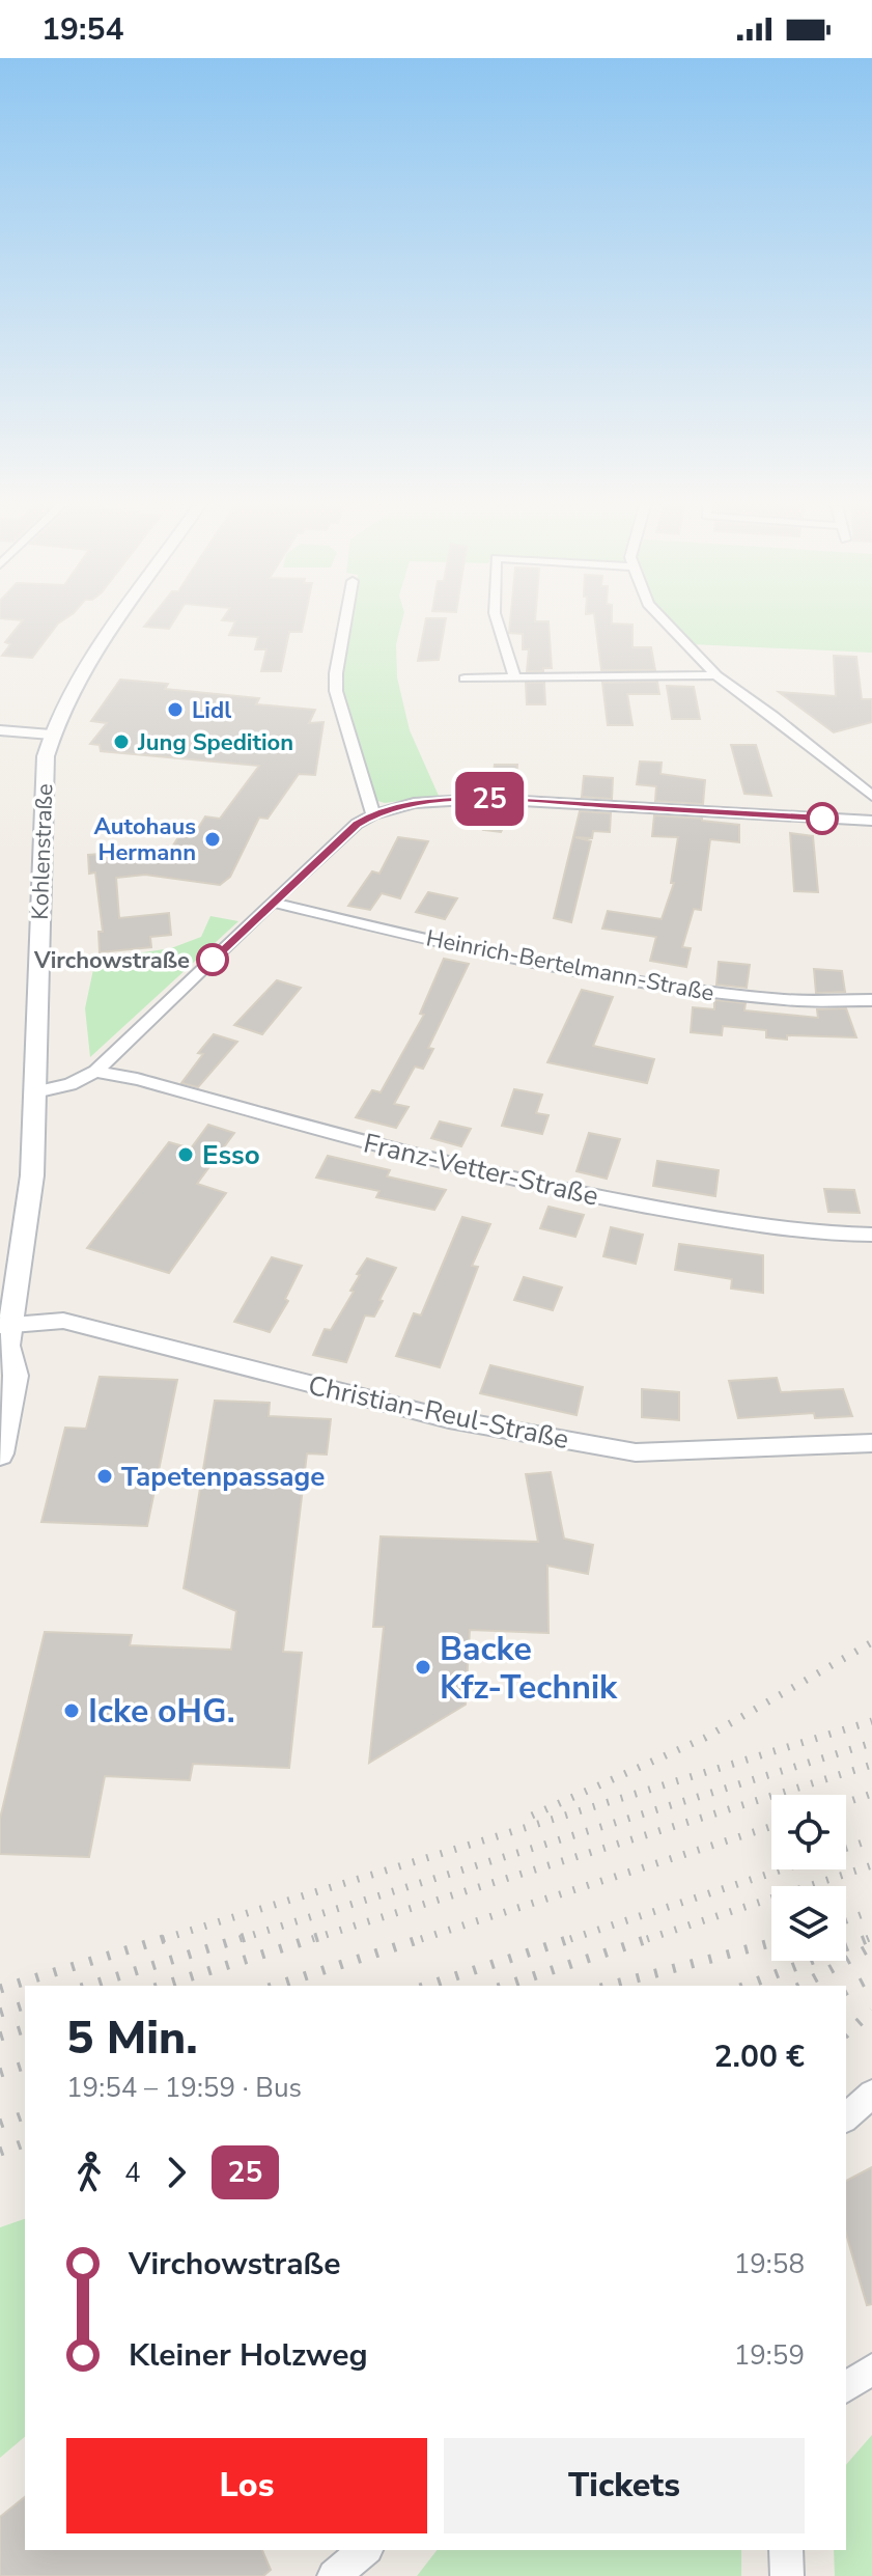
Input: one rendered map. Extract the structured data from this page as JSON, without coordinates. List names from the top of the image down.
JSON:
{
  "streets": {
    "main road": ["Kohlenstraße"],
    "street": ["Heinrich-Bertelmann-Straße", "Franz-Vetter-Straße", "Christian-Reul-Straße"]
  },
  "crossings": [
    ["Kohlenstraße", "Christian-Reul-Straße"]
  ],
  "places": [
    "Lidl",
    "Jung Spedition",
    "Autohaus Hermann",
    "Virchowstraße",
    "Esso",
    "Tapetenpassage",
    "Backe Kfz-Technik",
    "Icke oHG."
  ],
  "lines": ["bus line 25"],
  "page": {
    "status": "19:54",
    "on_map": "25",
    "heading": ["5 Min.", "19:54 – 19:59 · Bus", "2.00 €"],
    "legs": ["4", "25"],
    "list": [
      {
        "name": "Virchowstraße",
        "value": "19:58"
      },
      {
        "name": "Kleiner Holzweg",
        "value": "19:59"
      }
    ],
    "buttons": ["Los", "Tickets"]
  }
}
